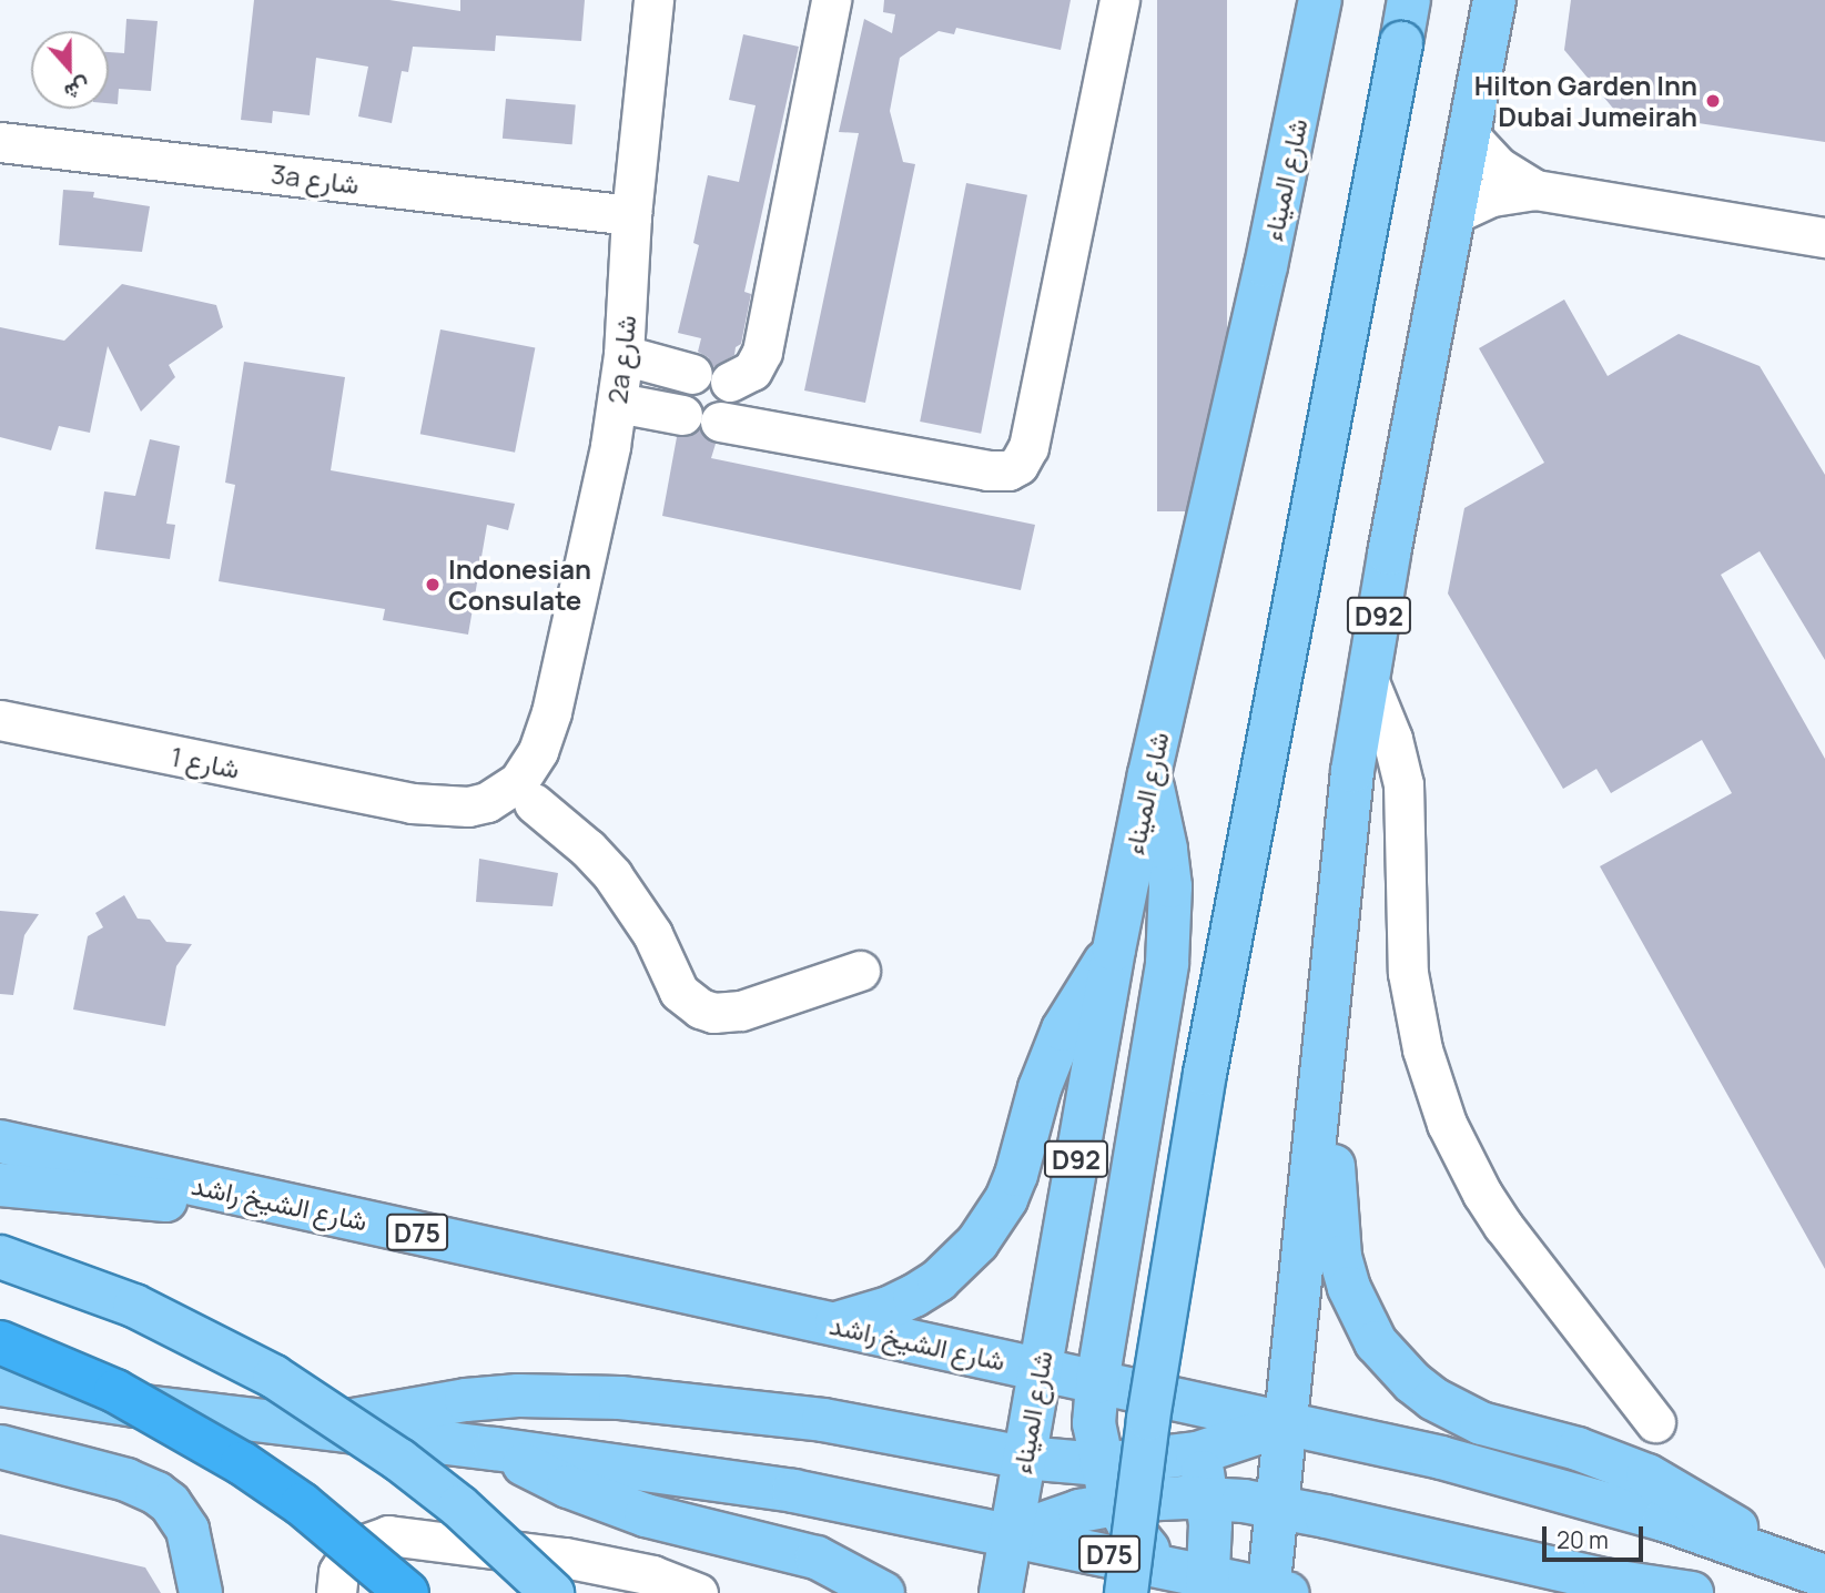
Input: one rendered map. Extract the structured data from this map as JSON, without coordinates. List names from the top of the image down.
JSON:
{
  "streets": {
    "main road": [
      "شارع الميناء",
      "D92",
      "شارع الشيخ راشد",
      "D75"
    ],
    "street": ["3a شارع", "2a شارع", "شارع 1"]
  },
  "crossings": [
    ["3a شارع", "2a شارع"],
    ["شارع الميناء", "شارع الشيخ راشد"],
    ["شارع الميناء", "D75"],
    ["2a شارع", "شارع 1"],
    ["D92", "شارع الشيخ راشد"],
    ["D92", "D75"]
  ],
  "places": ["Hilton Garden Inn Dubai Jumeirah", "Indonesian Consulate"],
  "scale_bar": "20 m",
  "north": "bottom"
}
